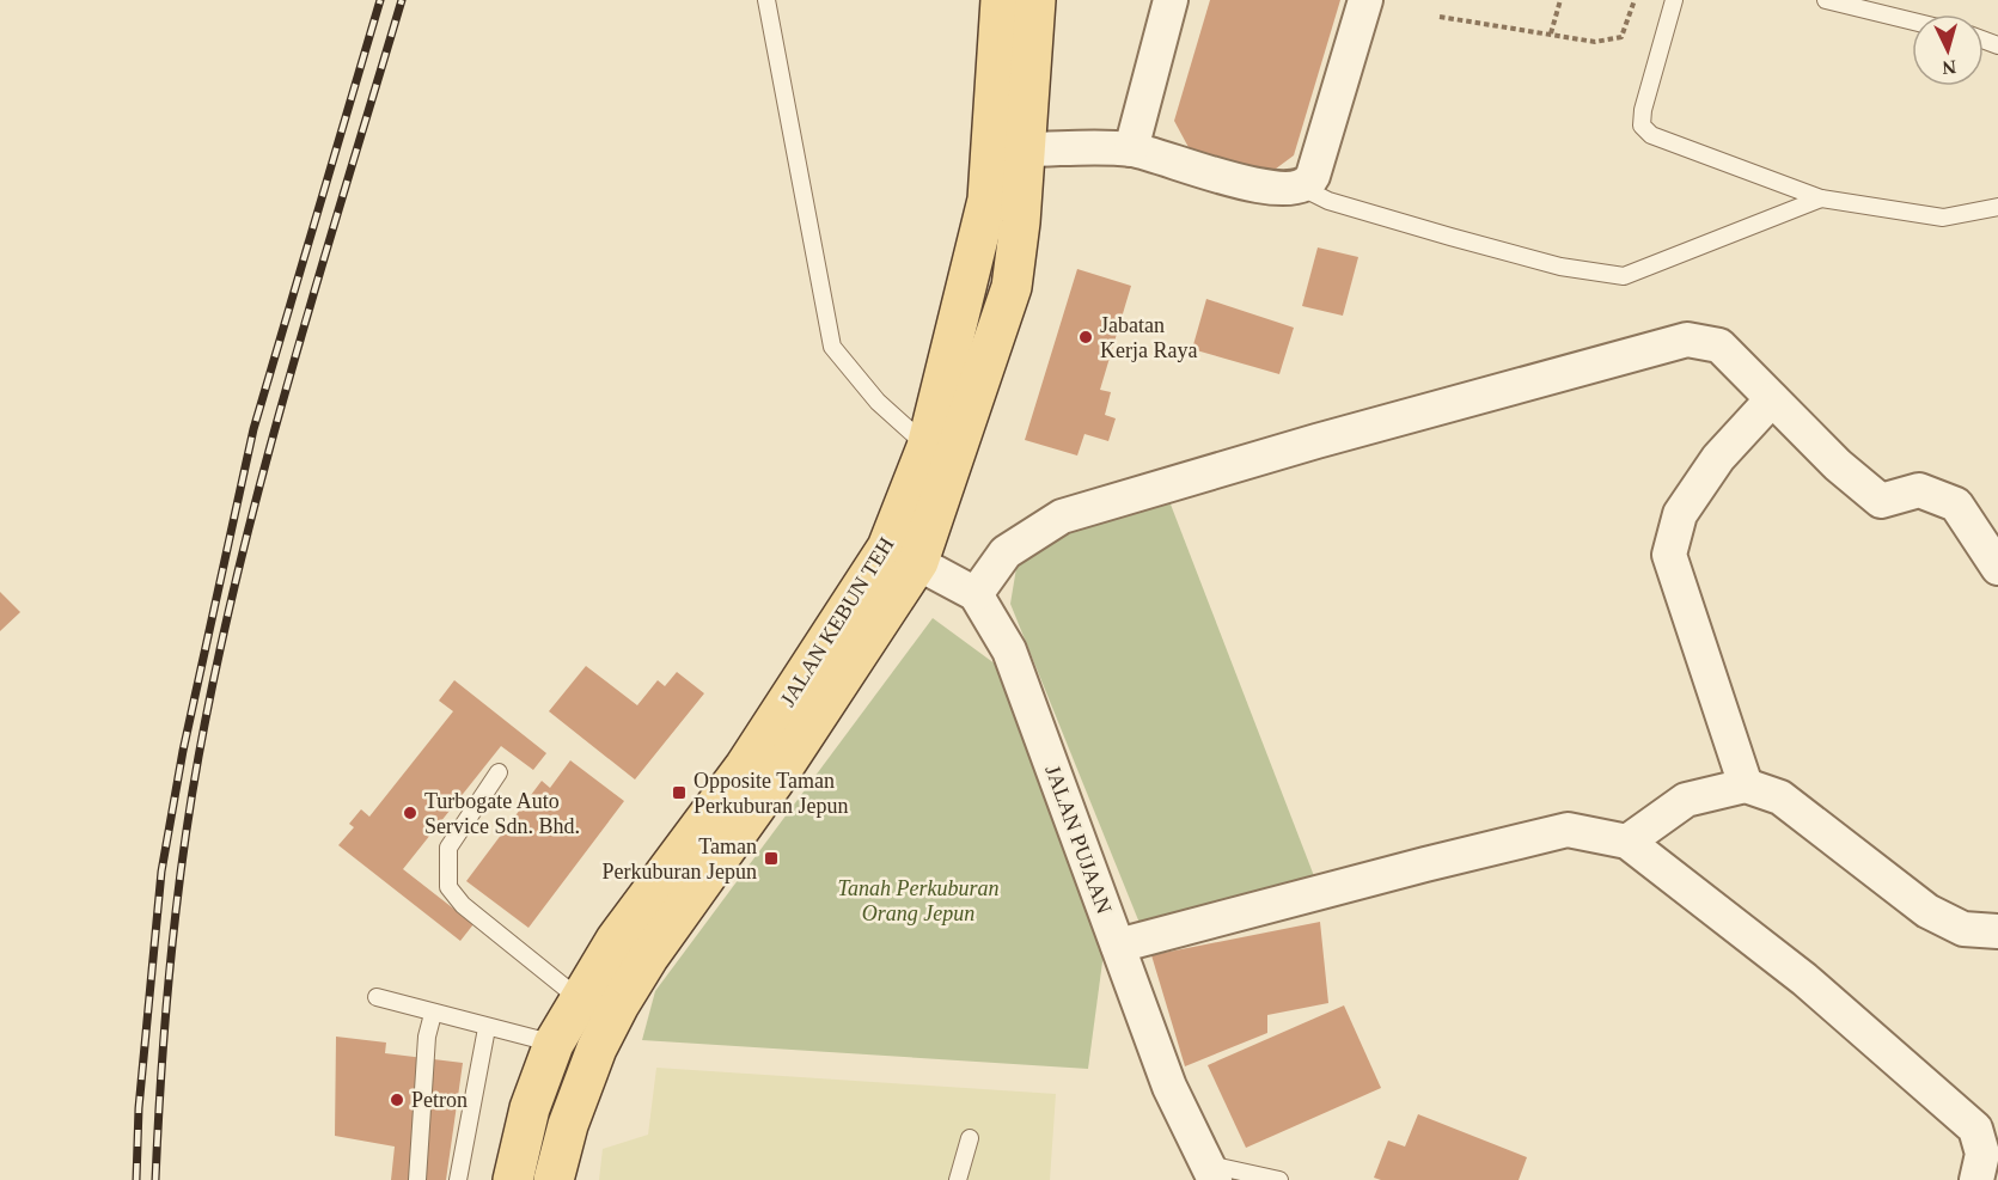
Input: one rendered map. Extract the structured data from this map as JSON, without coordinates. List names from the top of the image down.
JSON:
{
  "streets": {
    "main road": ["JALAN KEBUN TEH"],
    "street": ["JALAN PUJAAN"]
  },
  "crossings": [
    ["JALAN KEBUN TEH", "JALAN PUJAAN"]
  ],
  "parks": ["Tanah Perkuburan Orang Jepun"],
  "places": {
    "other": ["Jabatan Kerja Raya", "Turbogate Auto Service Sdn. Bhd.", "Petron"],
    "transit": ["Opposite Taman Perkuburan Jepun", "Taman Perkuburan Jepun"]
  },
  "north": "bottom"
}
